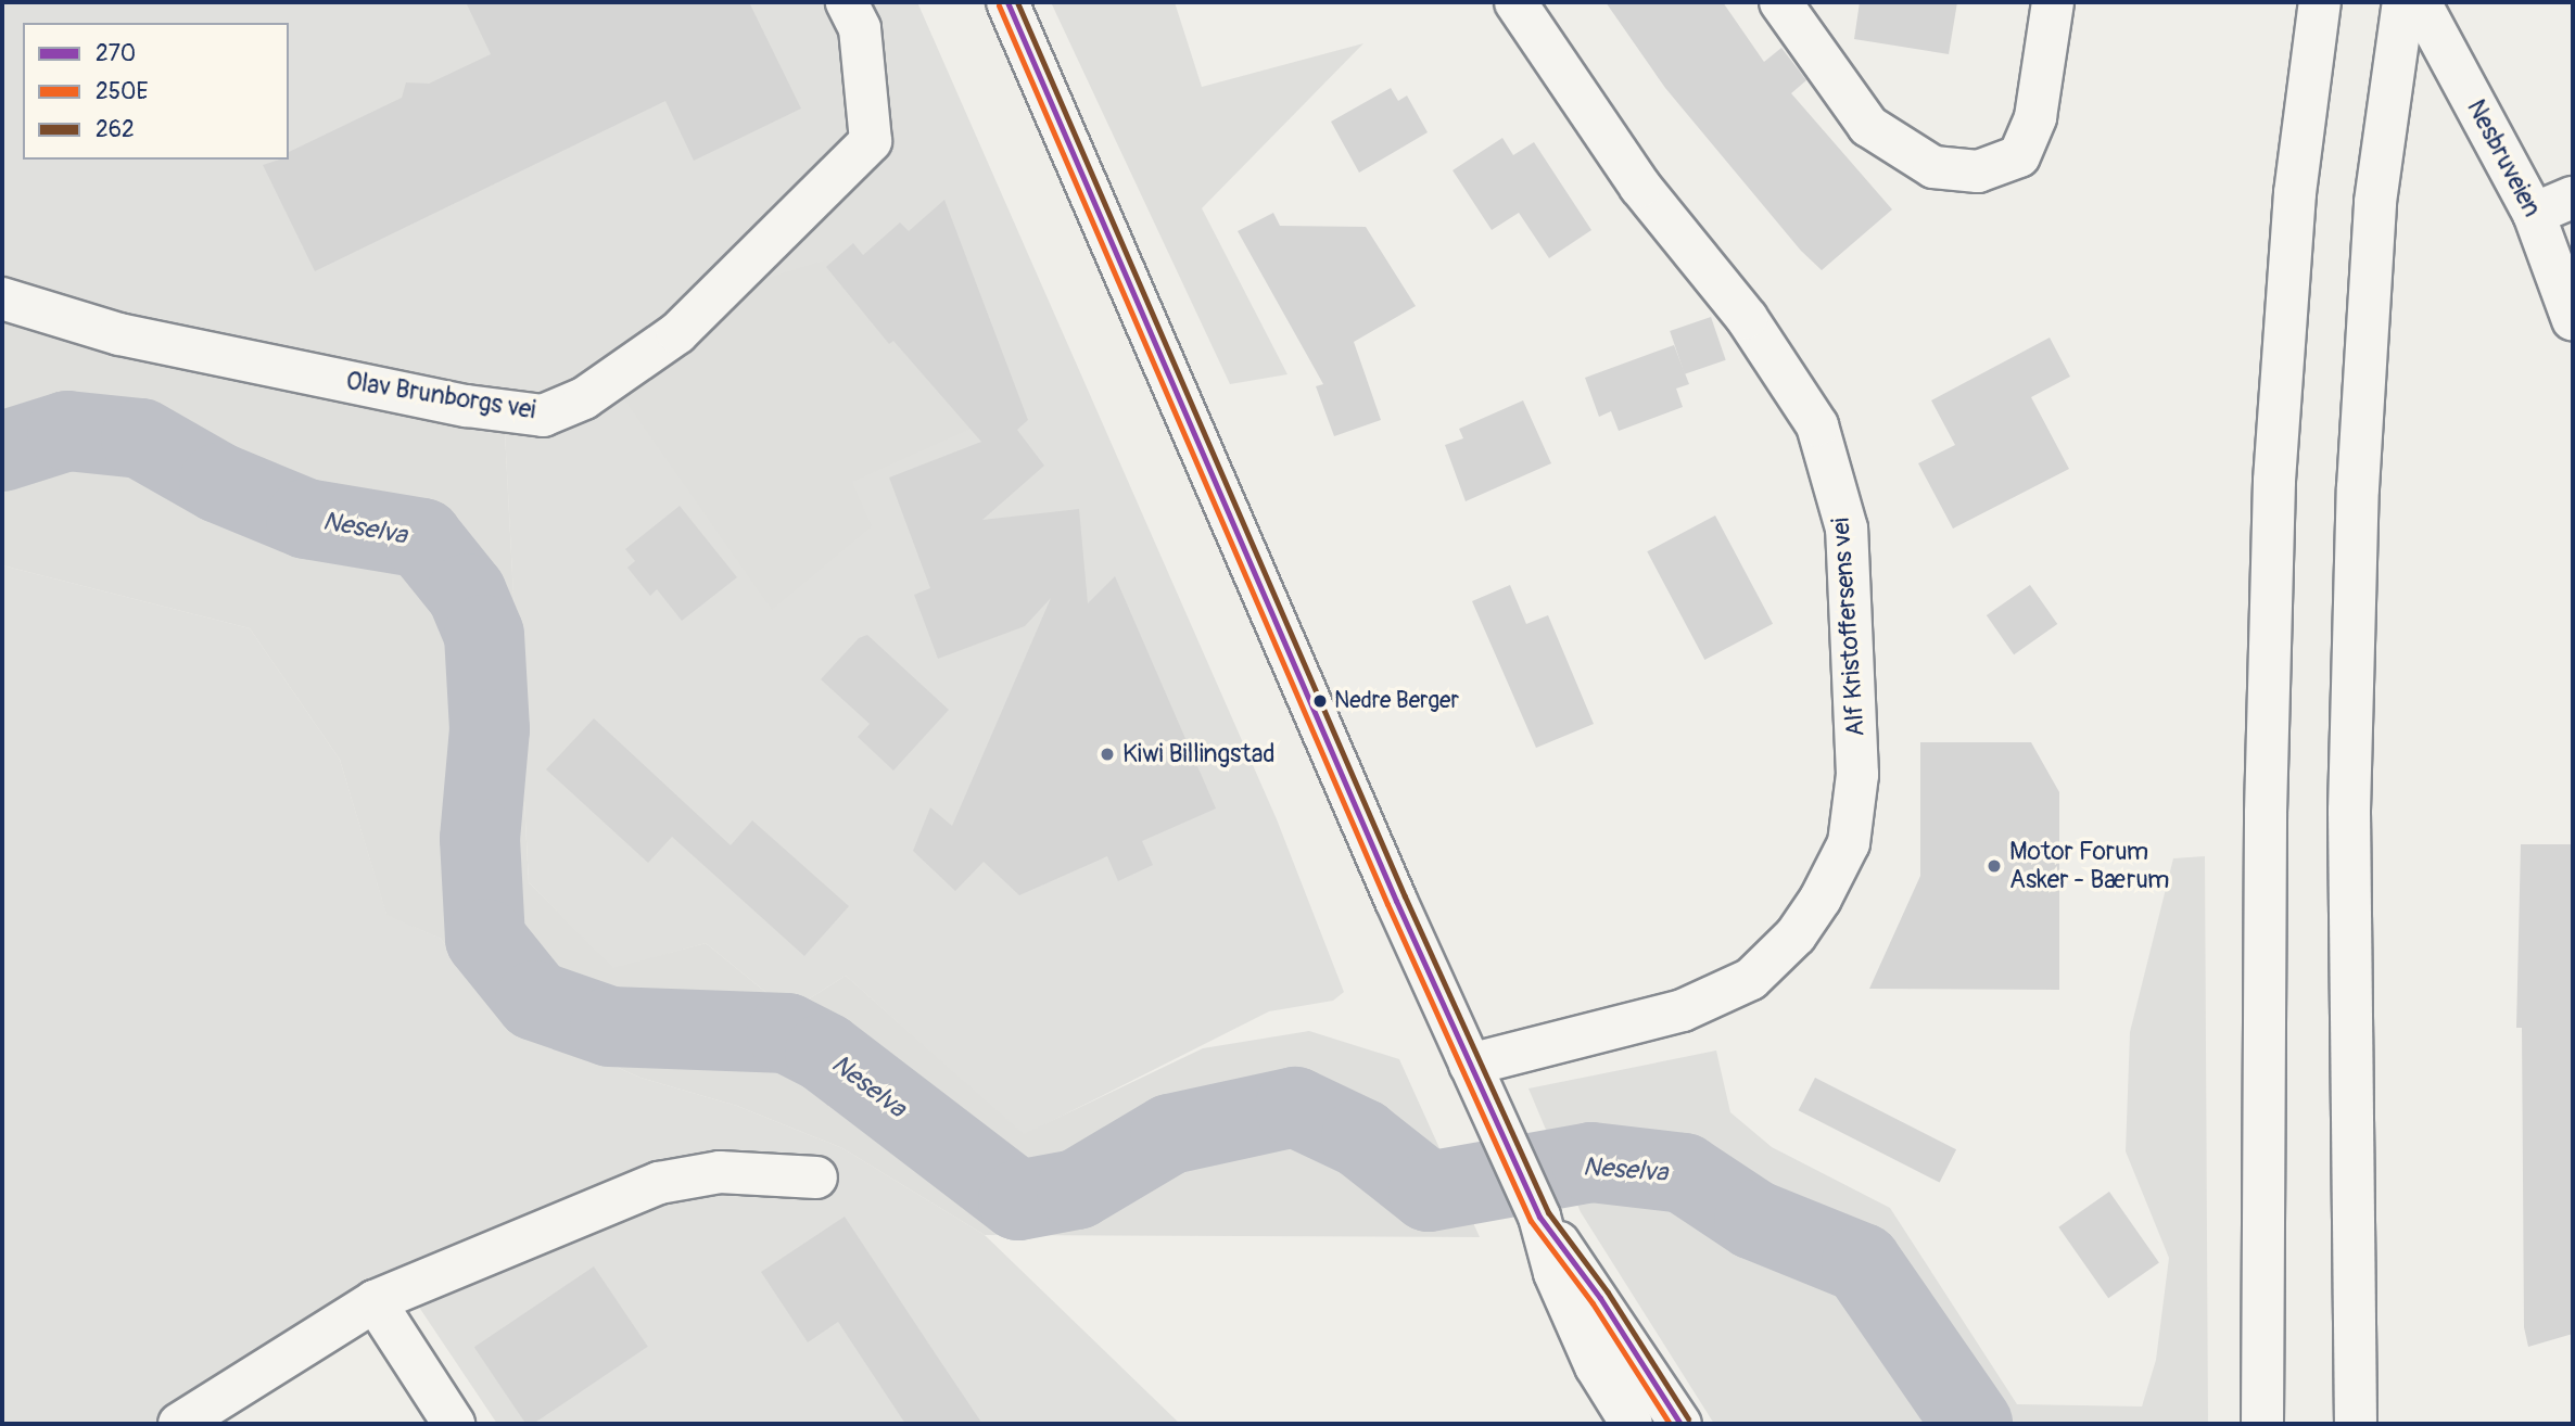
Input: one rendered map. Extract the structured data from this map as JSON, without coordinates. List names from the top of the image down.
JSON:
{
  "streets": {
    "main road": ["Nesbruveien", "Olav Brunborgs vei", "Alf Kristoffersens vei"]
  },
  "water": ["Neselva"],
  "places": ["Nedre Berger", "Kiwi Billingstad", "Motor Forum Asker - Bærum"],
  "lines": ["transit line 270", "transit line 262", "transit line 250E"],
  "legend": ["270", "250E", "262"]
}
